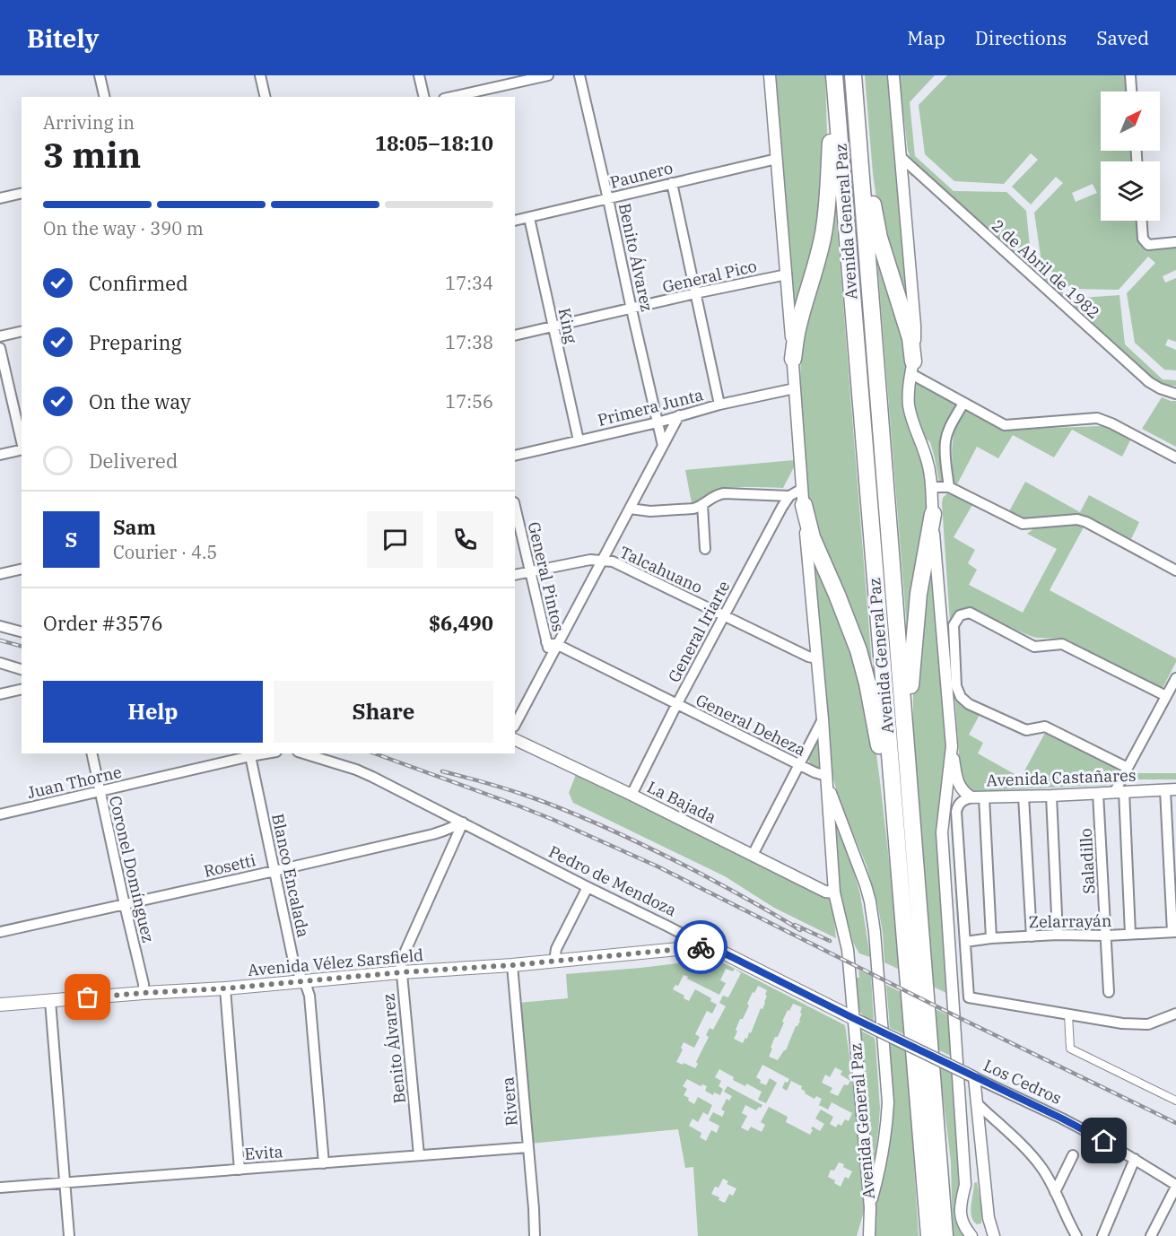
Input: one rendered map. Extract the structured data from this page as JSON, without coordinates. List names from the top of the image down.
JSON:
{
  "streets": {
    "highway": ["Avenida General Paz"],
    "main road": ["Pedro de Mendoza", "Avenida Vélez Sarsfield"],
    "street": [
      "Paunero",
      "Benito Álvarez",
      "2 de Abril de 1982",
      "General Pico",
      "King",
      "Primera Junta",
      "Talcahuano",
      "General Pintos",
      "General Iriarte",
      "General Deheza",
      "Avenida Castañares",
      "Juan Thorne",
      "La Bajada",
      "Saladillo",
      "Rosetti",
      "Coronel Domínguez",
      "Blanco Encalada",
      "Zelarrayán",
      "Los Cedros",
      "Rivera",
      "Evita"
    ]
  },
  "crossings": [
    ["Paunero", "Avenida General Paz"],
    ["Paunero", "Benito Álvarez"],
    ["Paunero", "King"],
    ["Avenida General Paz", "General Pico"],
    ["Avenida General Paz", "Primera Junta"],
    ["Avenida General Paz", "Talcahuano"],
    ["Avenida General Paz", "General Iriarte"],
    ["Avenida General Paz", "General Deheza"],
    ["Avenida General Paz", "La Bajada"],
    ["Avenida General Paz", "Pedro de Mendoza"],
    ["Benito Álvarez", "General Pico"],
    ["Benito Álvarez", "Primera Junta"],
    ["Benito Álvarez", "Rosetti"],
    ["Benito Álvarez", "Pedro de Mendoza"],
    ["Benito Álvarez", "Avenida Vélez Sarsfield"],
    ["Benito Álvarez", "Evita"],
    ["General Pico", "King"],
    ["King", "Primera Junta"],
    ["Talcahuano", "General Pintos"],
    ["Talcahuano", "General Iriarte"],
    ["General Pintos", "General Deheza"],
    ["General Iriarte", "General Deheza"],
    ["General Iriarte", "La Bajada"],
    ["Avenida Castañares", "Saladillo"],
    ["Avenida Castañares", "Zelarrayán"],
    ["Juan Thorne", "Coronel Domínguez"],
    ["Juan Thorne", "Blanco Encalada"],
    ["Saladillo", "Zelarrayán"],
    ["Rosetti", "Coronel Domínguez"],
    ["Rosetti", "Blanco Encalada"],
    ["Rosetti", "Pedro de Mendoza"],
    ["Coronel Domínguez", "Avenida Vélez Sarsfield"],
    ["Blanco Encalada", "Avenida Vélez Sarsfield"],
    ["Blanco Encalada", "Evita"],
    ["Pedro de Mendoza", "Avenida Vélez Sarsfield"],
    ["Pedro de Mendoza", "Los Cedros"],
    ["Avenida Vélez Sarsfield", "Rivera"],
    ["Rivera", "Evita"]
  ],
  "north": "top right",
  "page": {
    "header": "Bitely",
    "nav": ["Map", "Directions", "Saved"],
    "heading": ["3 min", "Arriving in", "18:05–18:10"],
    "panel": [
      "Sam",
      "Courier · 4.5",
      "Order #3576",
      "$6,490"
    ],
    "bar": "On the way · 390 m",
    "list": [
      ["Confirmed", "17:34"],
      ["Preparing", "17:38"],
      ["On the way", "17:56"],
      "Delivered"
    ],
    "round": "S",
    "buttons": ["Help", "Share"]
  }
}
